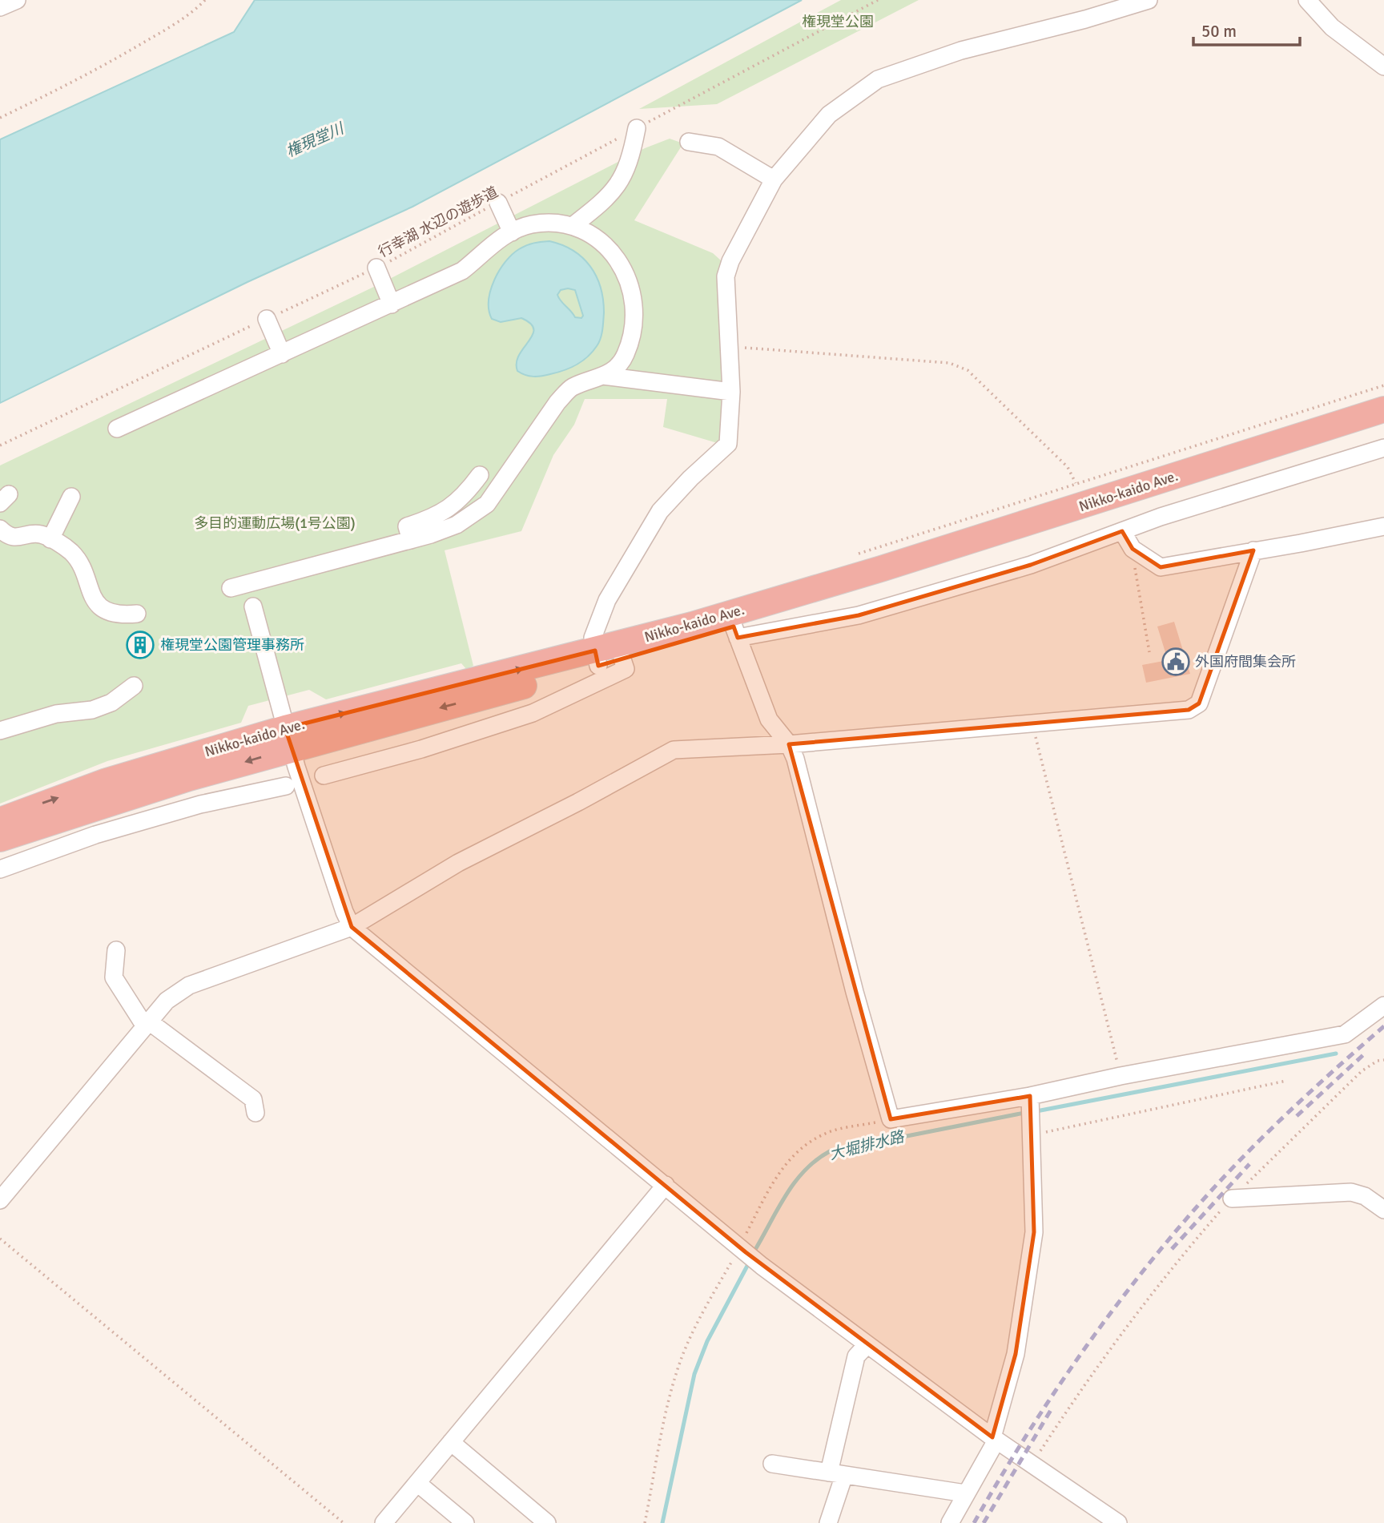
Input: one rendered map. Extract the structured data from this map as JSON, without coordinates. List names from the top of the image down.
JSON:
{
  "streets": {
    "highway": ["Nikko-kaido Ave."],
    "path": ["行幸湖 水辺の遊歩道"]
  },
  "water": ["権現堂川", "大堀排水路"],
  "parks": ["権現堂公園", "多目的運動広場(1号公園)"],
  "places": {
    "building": ["権現堂公園管理事務所"],
    "public building": ["外国府間集会所"]
  },
  "scale_bar": "50 m"
}
